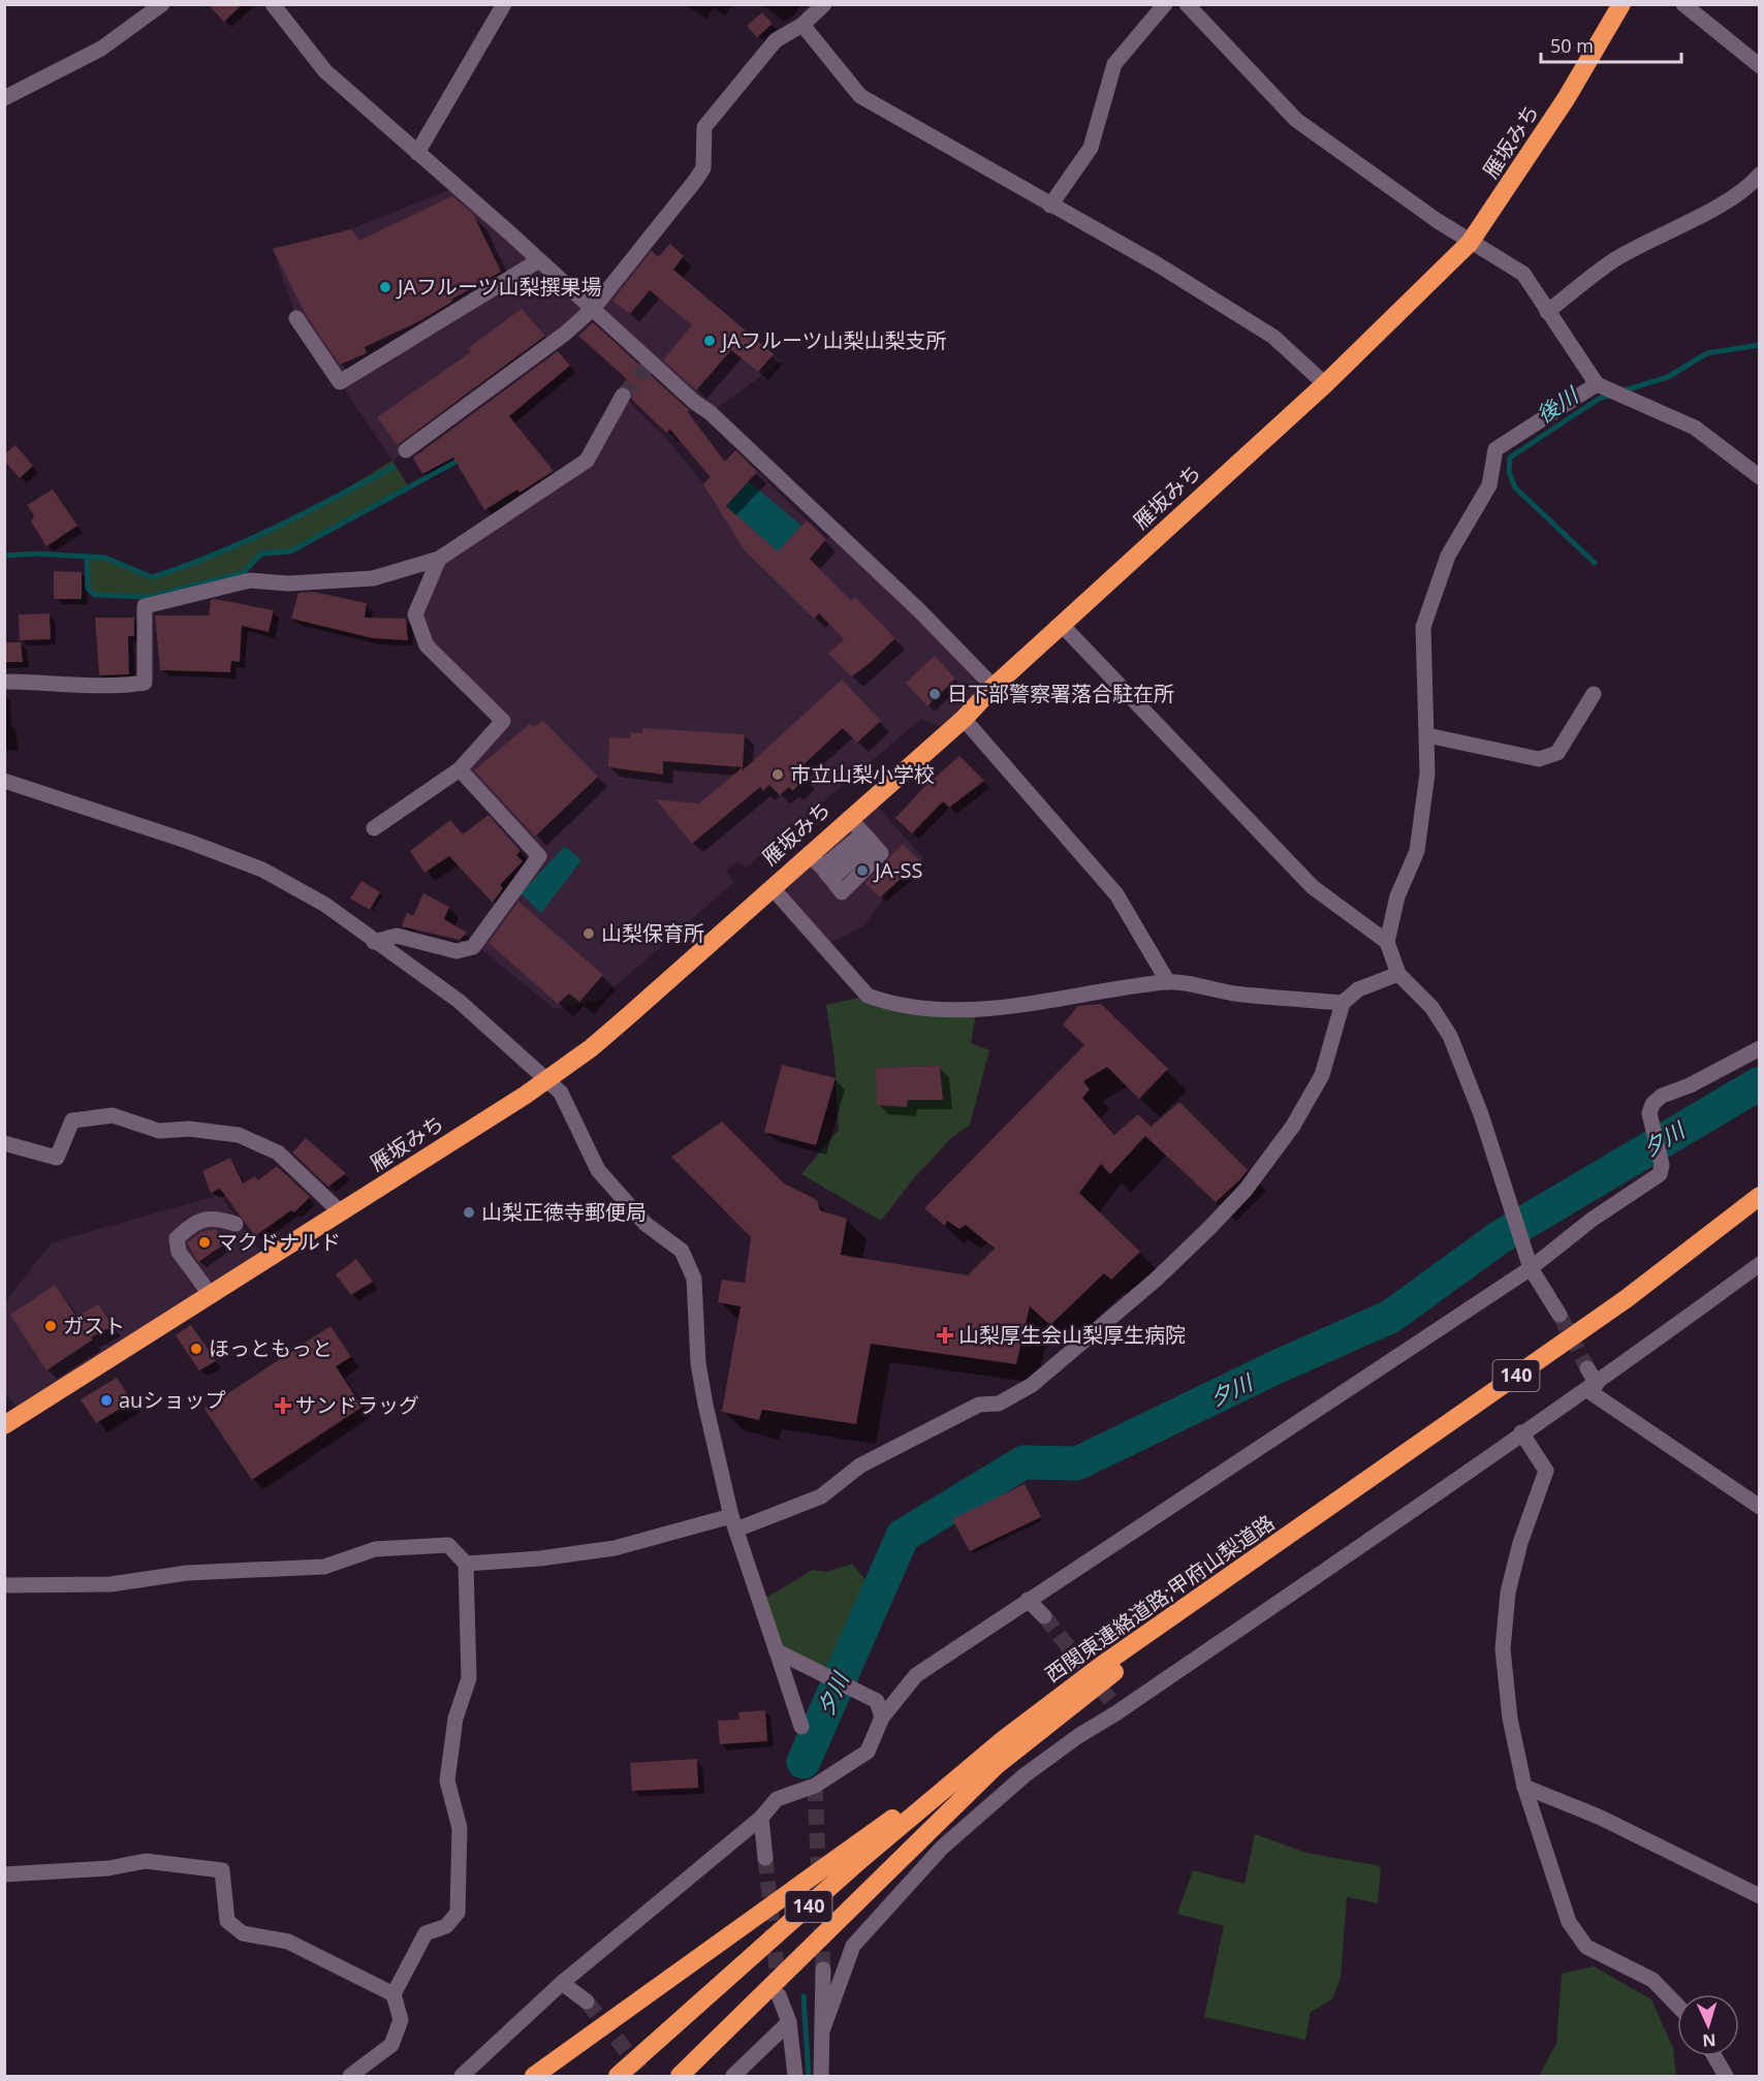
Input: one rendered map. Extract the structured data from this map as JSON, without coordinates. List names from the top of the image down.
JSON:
{
  "streets": {
    "highway": ["雁坂みち", "140", "西関東連絡道路;甲府山梨道路"]
  },
  "water": ["後川", "夕川"],
  "places": {
    "other": [
      "JAフルーツ山梨撰果場",
      "JAフルーツ山梨山梨支所",
      "日下部警察署落合駐在所",
      "市立山梨小学校",
      "JA-SS",
      "山梨保育所",
      "山梨正徳寺郵便局",
      "マクドナルド",
      "ガスト",
      "ほっともっと",
      "auショップ"
    ],
    "health": ["山梨厚生会山梨厚生病院", "サンドラッグ"]
  },
  "scale_bar": "50 m",
  "north": "bottom"
}
